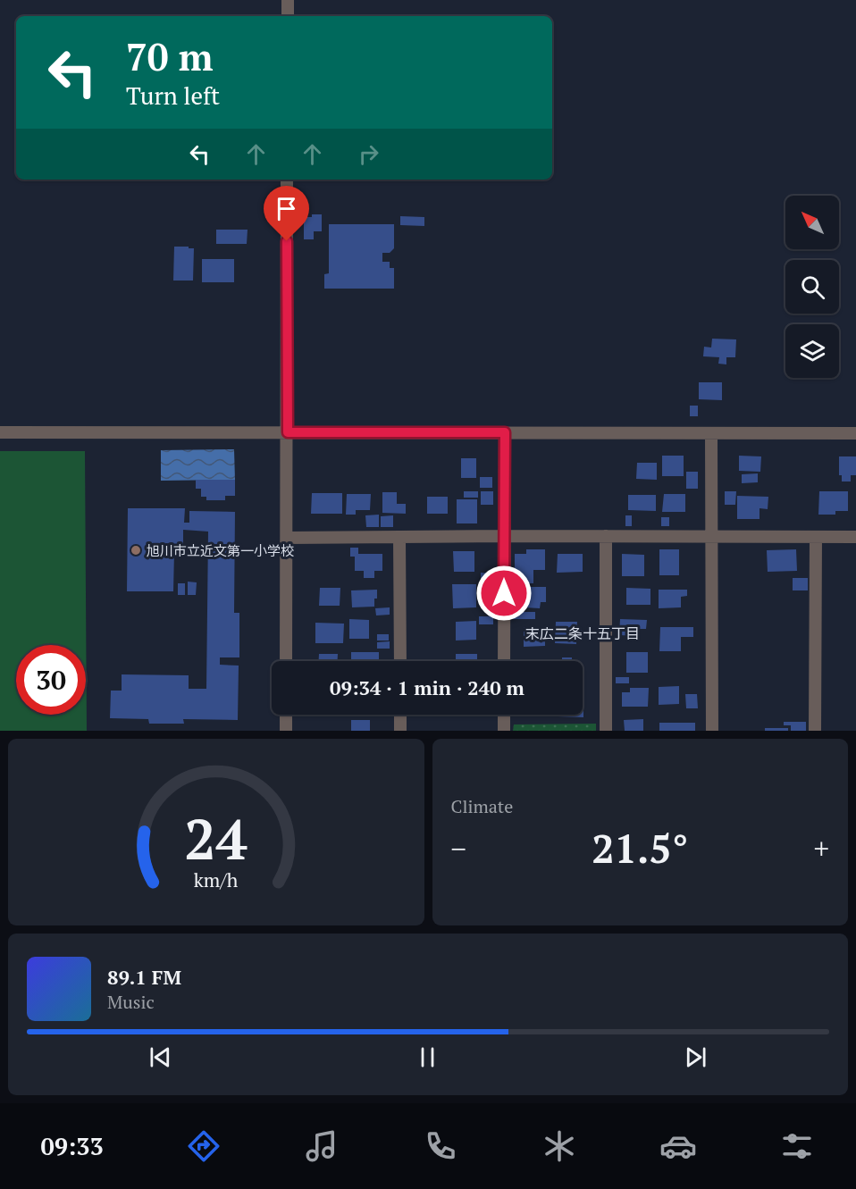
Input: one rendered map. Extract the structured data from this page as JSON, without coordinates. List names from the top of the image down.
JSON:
{
  "districts": ["末広二条十五丁目"],
  "places": ["旭川市立近文第一小学校"],
  "north": "top left",
  "page": {
    "turn": ["70 m", "Turn left"],
    "limit": "30",
    "trip": "09:34 · 1 min · 240 m",
    "tile": "Climate",
    "heat": ["−", "21.5°", "+"],
    "song": ["89.1 FM", "Music"],
    "tabs": "09:33",
    "gauge": ["24", "km/h"]
  }
}
